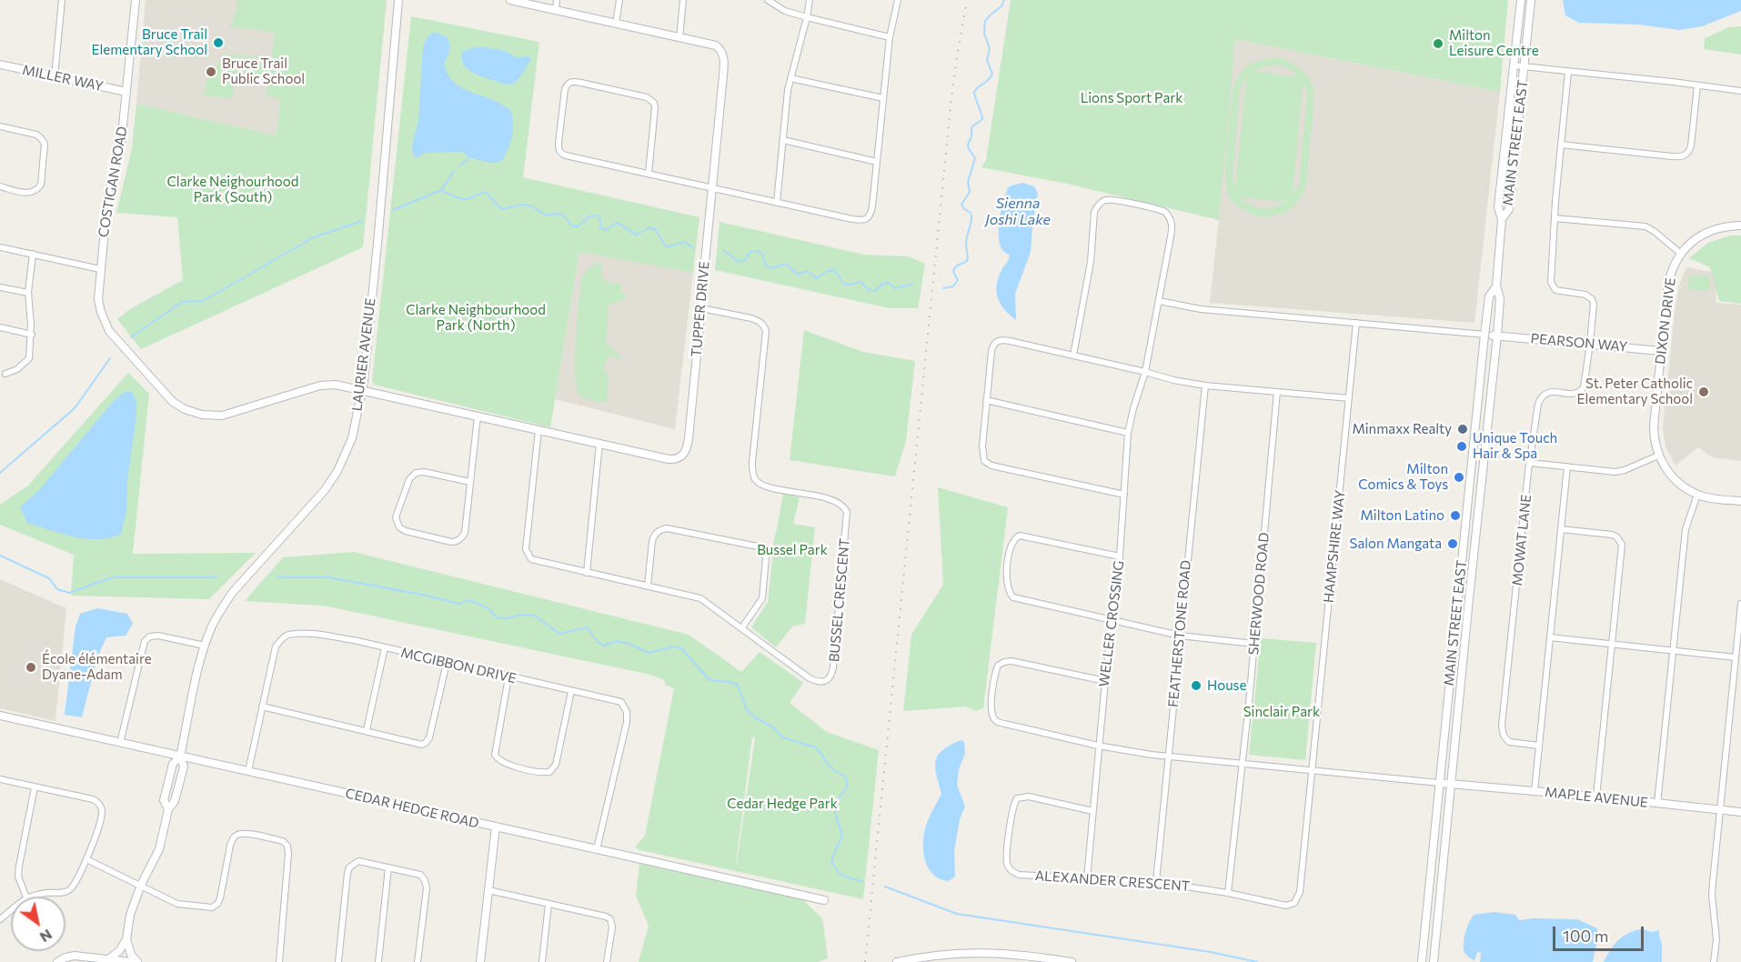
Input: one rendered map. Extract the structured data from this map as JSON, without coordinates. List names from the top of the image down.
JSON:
{
  "streets": {
    "street": [
      "MILLER WAY",
      "MAIN STREET EAST",
      "COSTIGAN ROAD",
      "TUPPER DRIVE",
      "DIXON DRIVE",
      "PEARSON WAY",
      "LAURIER AVENUE",
      "MOWAT LANE",
      "HAMPSHIRE WAY",
      "SHERWOOD ROAD",
      "BUSSEL CRESCENT",
      "WELLER CROSSING",
      "FEATHERSTONE ROAD",
      "MCGIBBON DRIVE",
      "MAPLE AVENUE",
      "CEDAR HEDGE ROAD",
      "ALEXANDER CRESCENT"
    ]
  },
  "crossings": [
    ["MILLER WAY", "COSTIGAN ROAD"],
    ["MAIN STREET EAST", "PEARSON WAY"],
    ["MAIN STREET EAST", "MAPLE AVENUE"],
    ["COSTIGAN ROAD", "TUPPER DRIVE"],
    ["COSTIGAN ROAD", "LAURIER AVENUE"],
    ["TUPPER DRIVE", "LAURIER AVENUE"],
    ["TUPPER DRIVE", "BUSSEL CRESCENT"],
    ["DIXON DRIVE", "PEARSON WAY"],
    ["PEARSON WAY", "MOWAT LANE"],
    ["LAURIER AVENUE", "CEDAR HEDGE ROAD"],
    ["HAMPSHIRE WAY", "ALEXANDER CRESCENT"],
    ["SHERWOOD ROAD", "ALEXANDER CRESCENT"],
    ["WELLER CROSSING", "ALEXANDER CRESCENT"],
    ["FEATHERSTONE ROAD", "ALEXANDER CRESCENT"],
    ["MCGIBBON DRIVE", "CEDAR HEDGE ROAD"]
  ],
  "water": ["Sienna Joshi Lake"],
  "parks": [
    "Lions Sport Park",
    "Clarke Neighourhood Park (South)",
    "Clarke Neighbourhood Park (North)",
    "Bussel Park",
    "Sinclair Park",
    "Cedar Hedge Park"
  ],
  "places": [
    "Bruce Trail Elementary School",
    "Milton Leisure Centre",
    "Bruce Trail Public School",
    "St. Peter Catholic Elementary School",
    "Minmaxx Realty",
    "Unique Touch Hair & Spa",
    "Milton Comics & Toys",
    "Milton Latino",
    "Salon Mangata",
    "École élémentaire Dyane-Adam",
    "House"
  ],
  "scale_bar": "100 m",
  "north": "bottom right"
}
